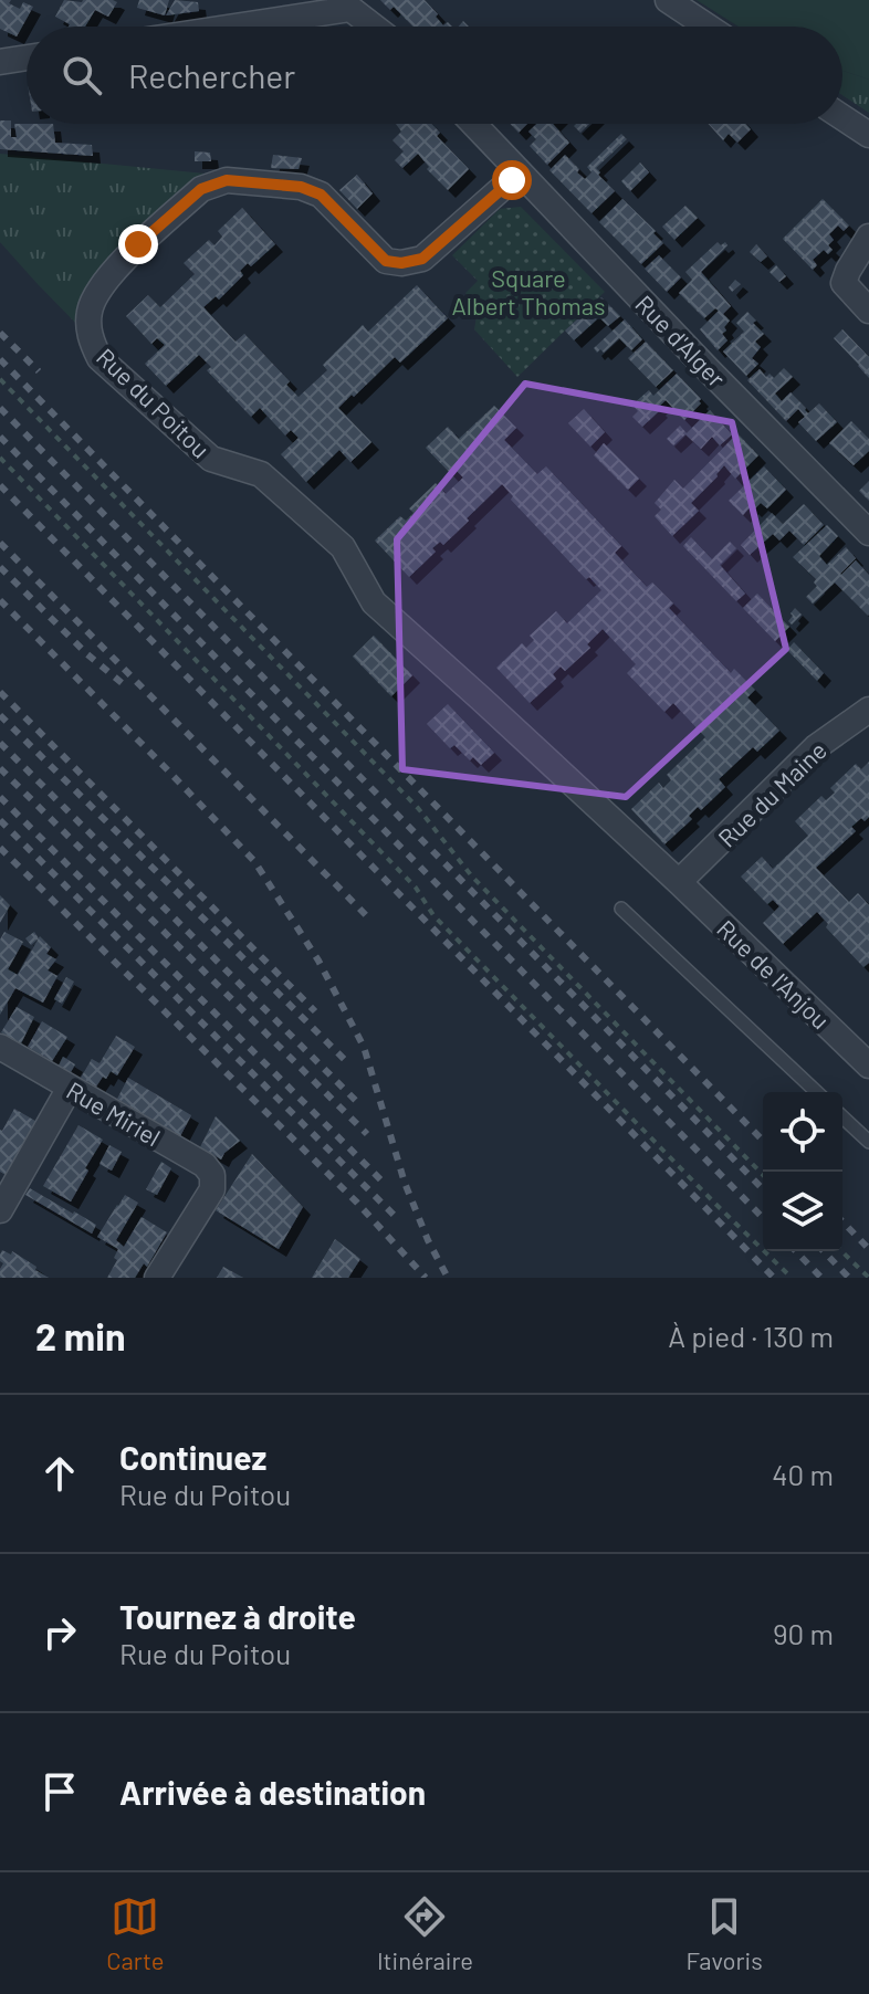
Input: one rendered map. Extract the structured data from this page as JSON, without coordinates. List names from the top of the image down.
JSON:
{
  "streets": {
    "street": [
      "Rue d'Alger",
      "Rue du Poitou",
      "Rue du Maine",
      "Rue de l'Anjou",
      "Rue Miriel"
    ]
  },
  "crossings": [
    ["Rue d'Alger", "Rue du Poitou"],
    ["Rue du Poitou", "Rue du Maine"],
    ["Rue du Poitou", "Rue de l'Anjou"],
    ["Rue du Maine", "Rue de l'Anjou"]
  ],
  "parks": ["Square Albert Thomas"],
  "page": {
    "search": "Rechercher",
    "heading": ["2 min", "À pied · 130 m"],
    "list": [
      ["Continuez", "Rue du Poitou", "40 m"],
      ["Tournez à droite", "Rue du Poitou", "90 m"],
      "Arrivée à destination"
    ],
    "nav": ["Carte", "Itinéraire", "Favoris"]
  }
}
